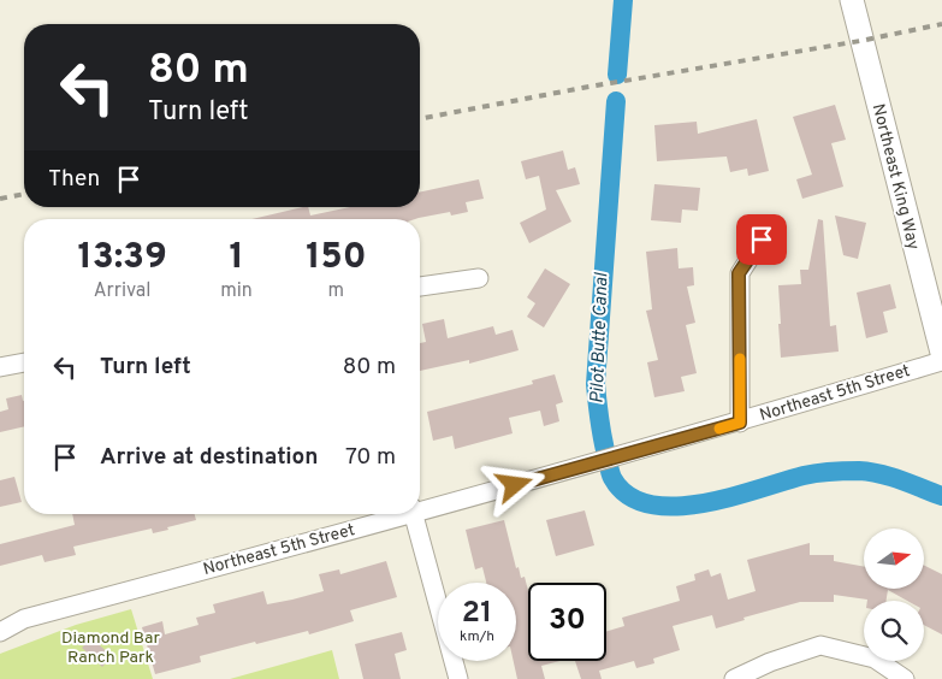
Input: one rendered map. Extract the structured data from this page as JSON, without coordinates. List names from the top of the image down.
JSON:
{
  "streets": {
    "street": ["Northeast King Way", "Northeast 5th Street"]
  },
  "water": ["Pilot Butte Canal"],
  "parks": ["Diamond Bar Ranch Park"],
  "north": "right",
  "page": {
    "turn": ["80 m", "Turn left"],
    "then": "Then",
    "eta": [
      "13:39",
      "Arrival",
      "1",
      "min",
      "150",
      "m"
    ],
    "list": [
      {
        "name": "Turn left",
        "value": "80 m"
      },
      {
        "name": "Arrive at destination",
        "value": "70 m"
      }
    ],
    "speed": "21 km/h",
    "limit": "30"
  }
}
